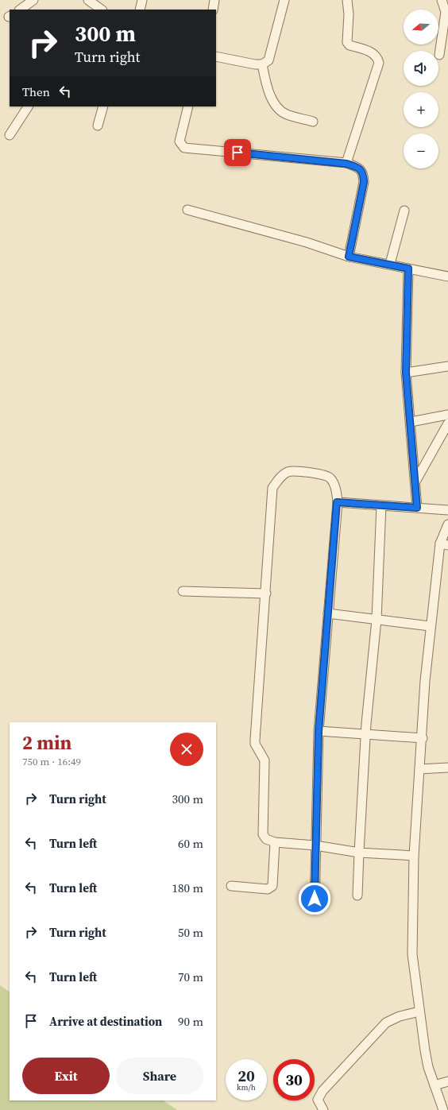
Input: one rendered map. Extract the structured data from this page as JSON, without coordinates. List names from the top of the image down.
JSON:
{
  "north": "left",
  "page": {
    "map_buttons": ["+", "−"],
    "turn": ["300 m", "Turn right"],
    "then": "Then",
    "heading": ["2 min", "750 m · 16:49"],
    "list": [
      {
        "name": "Turn right",
        "value": "300 m"
      },
      {
        "name": "Turn left",
        "value": "60 m"
      },
      {
        "name": "Turn left",
        "value": "180 m"
      },
      {
        "name": "Turn right",
        "value": "50 m"
      },
      {
        "name": "Turn left",
        "value": "70 m"
      },
      {
        "name": "Arrive at destination",
        "value": "90 m"
      }
    ],
    "buttons": ["Exit", "Share"],
    "speed": "20 km/h",
    "limit": "30"
  }
}
